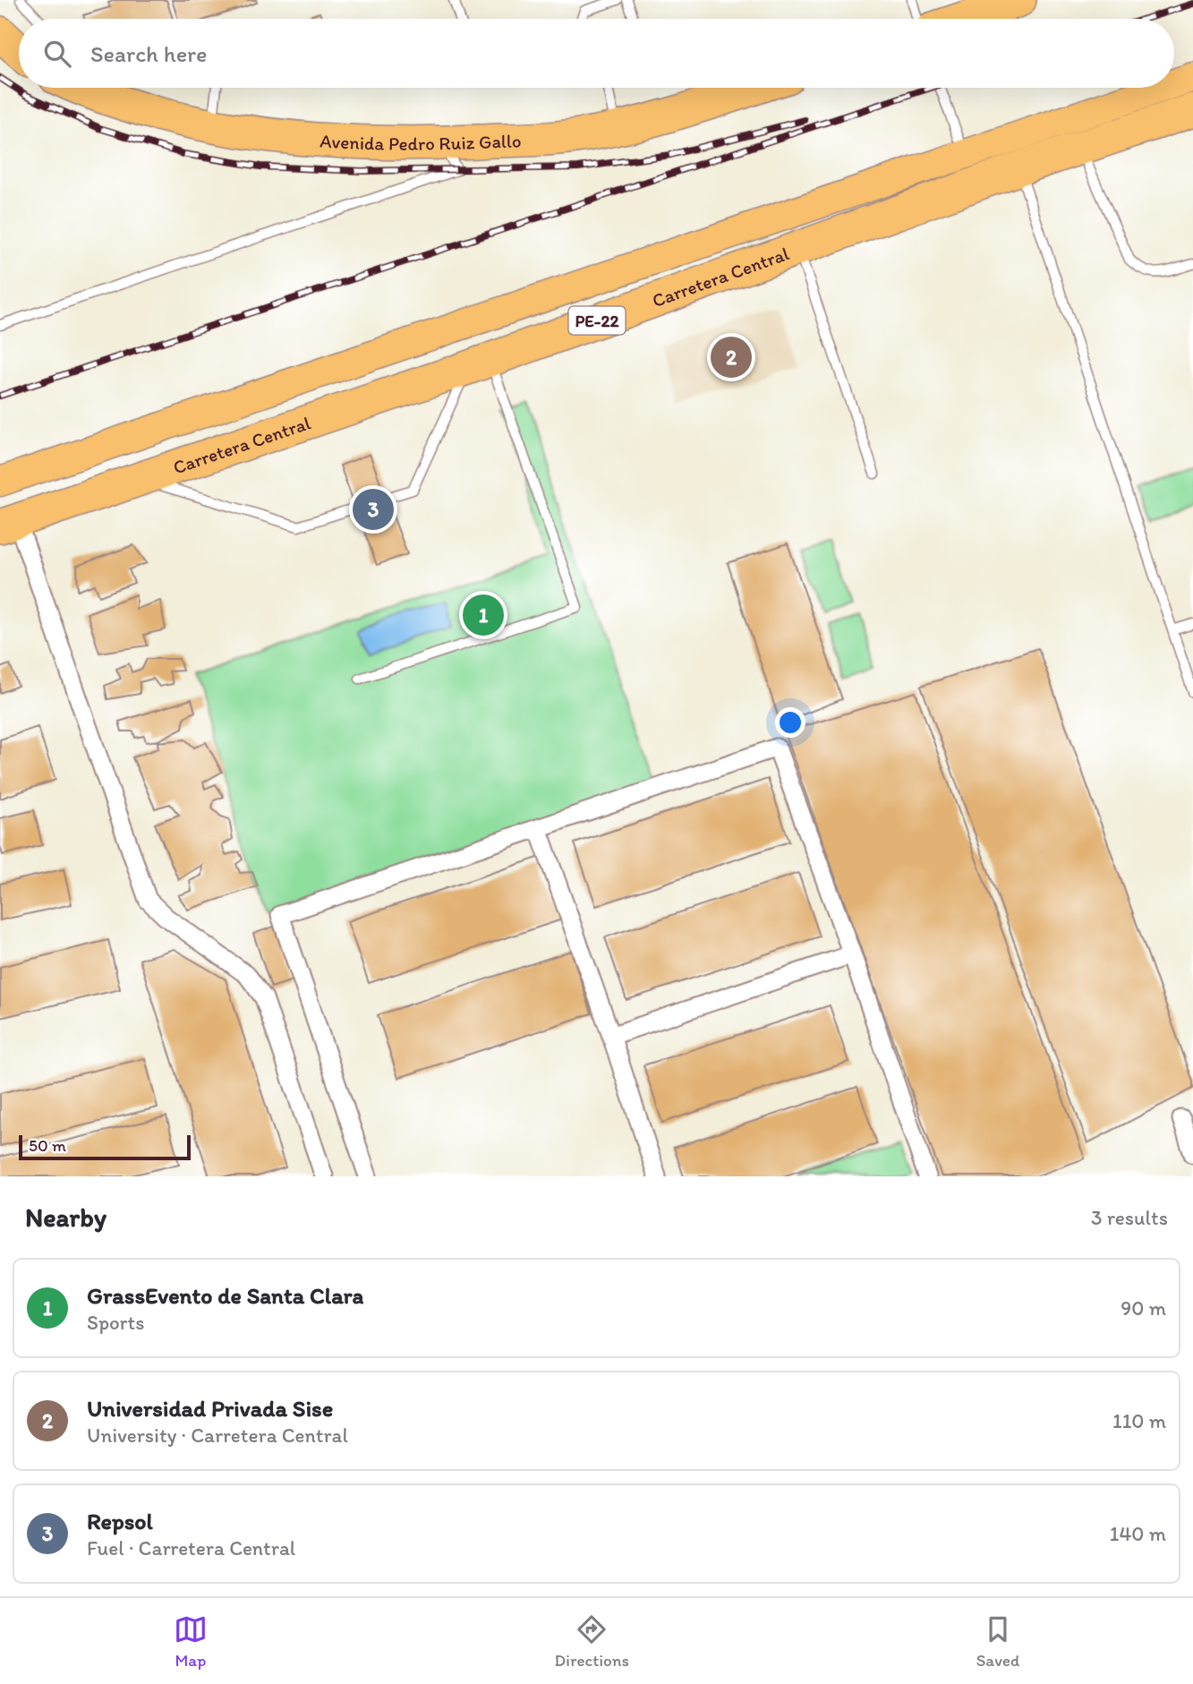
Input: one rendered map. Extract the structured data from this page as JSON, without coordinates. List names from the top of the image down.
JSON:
{
  "streets": {
    "highway": ["Avenida Pedro Ruiz Gallo", "Carretera Central", "PE-22"]
  },
  "scale_bar": "50 m",
  "page": {
    "search": "Search here",
    "pins": ["2", "3", "1"],
    "scale": "50 m",
    "heading": ["Nearby", "3 results"],
    "list": [
      {
        "mark": "1",
        "name": "GrassEvento de Santa Clara",
        "note": "Sports",
        "value": "90 m"
      },
      {
        "mark": "2",
        "name": "Universidad Privada Sise",
        "note": "University · Carretera Central",
        "value": "110 m"
      },
      {
        "mark": "3",
        "name": "Repsol",
        "note": "Fuel · Carretera Central",
        "value": "140 m"
      }
    ],
    "nav": ["Map", "Directions", "Saved"]
  }
}
